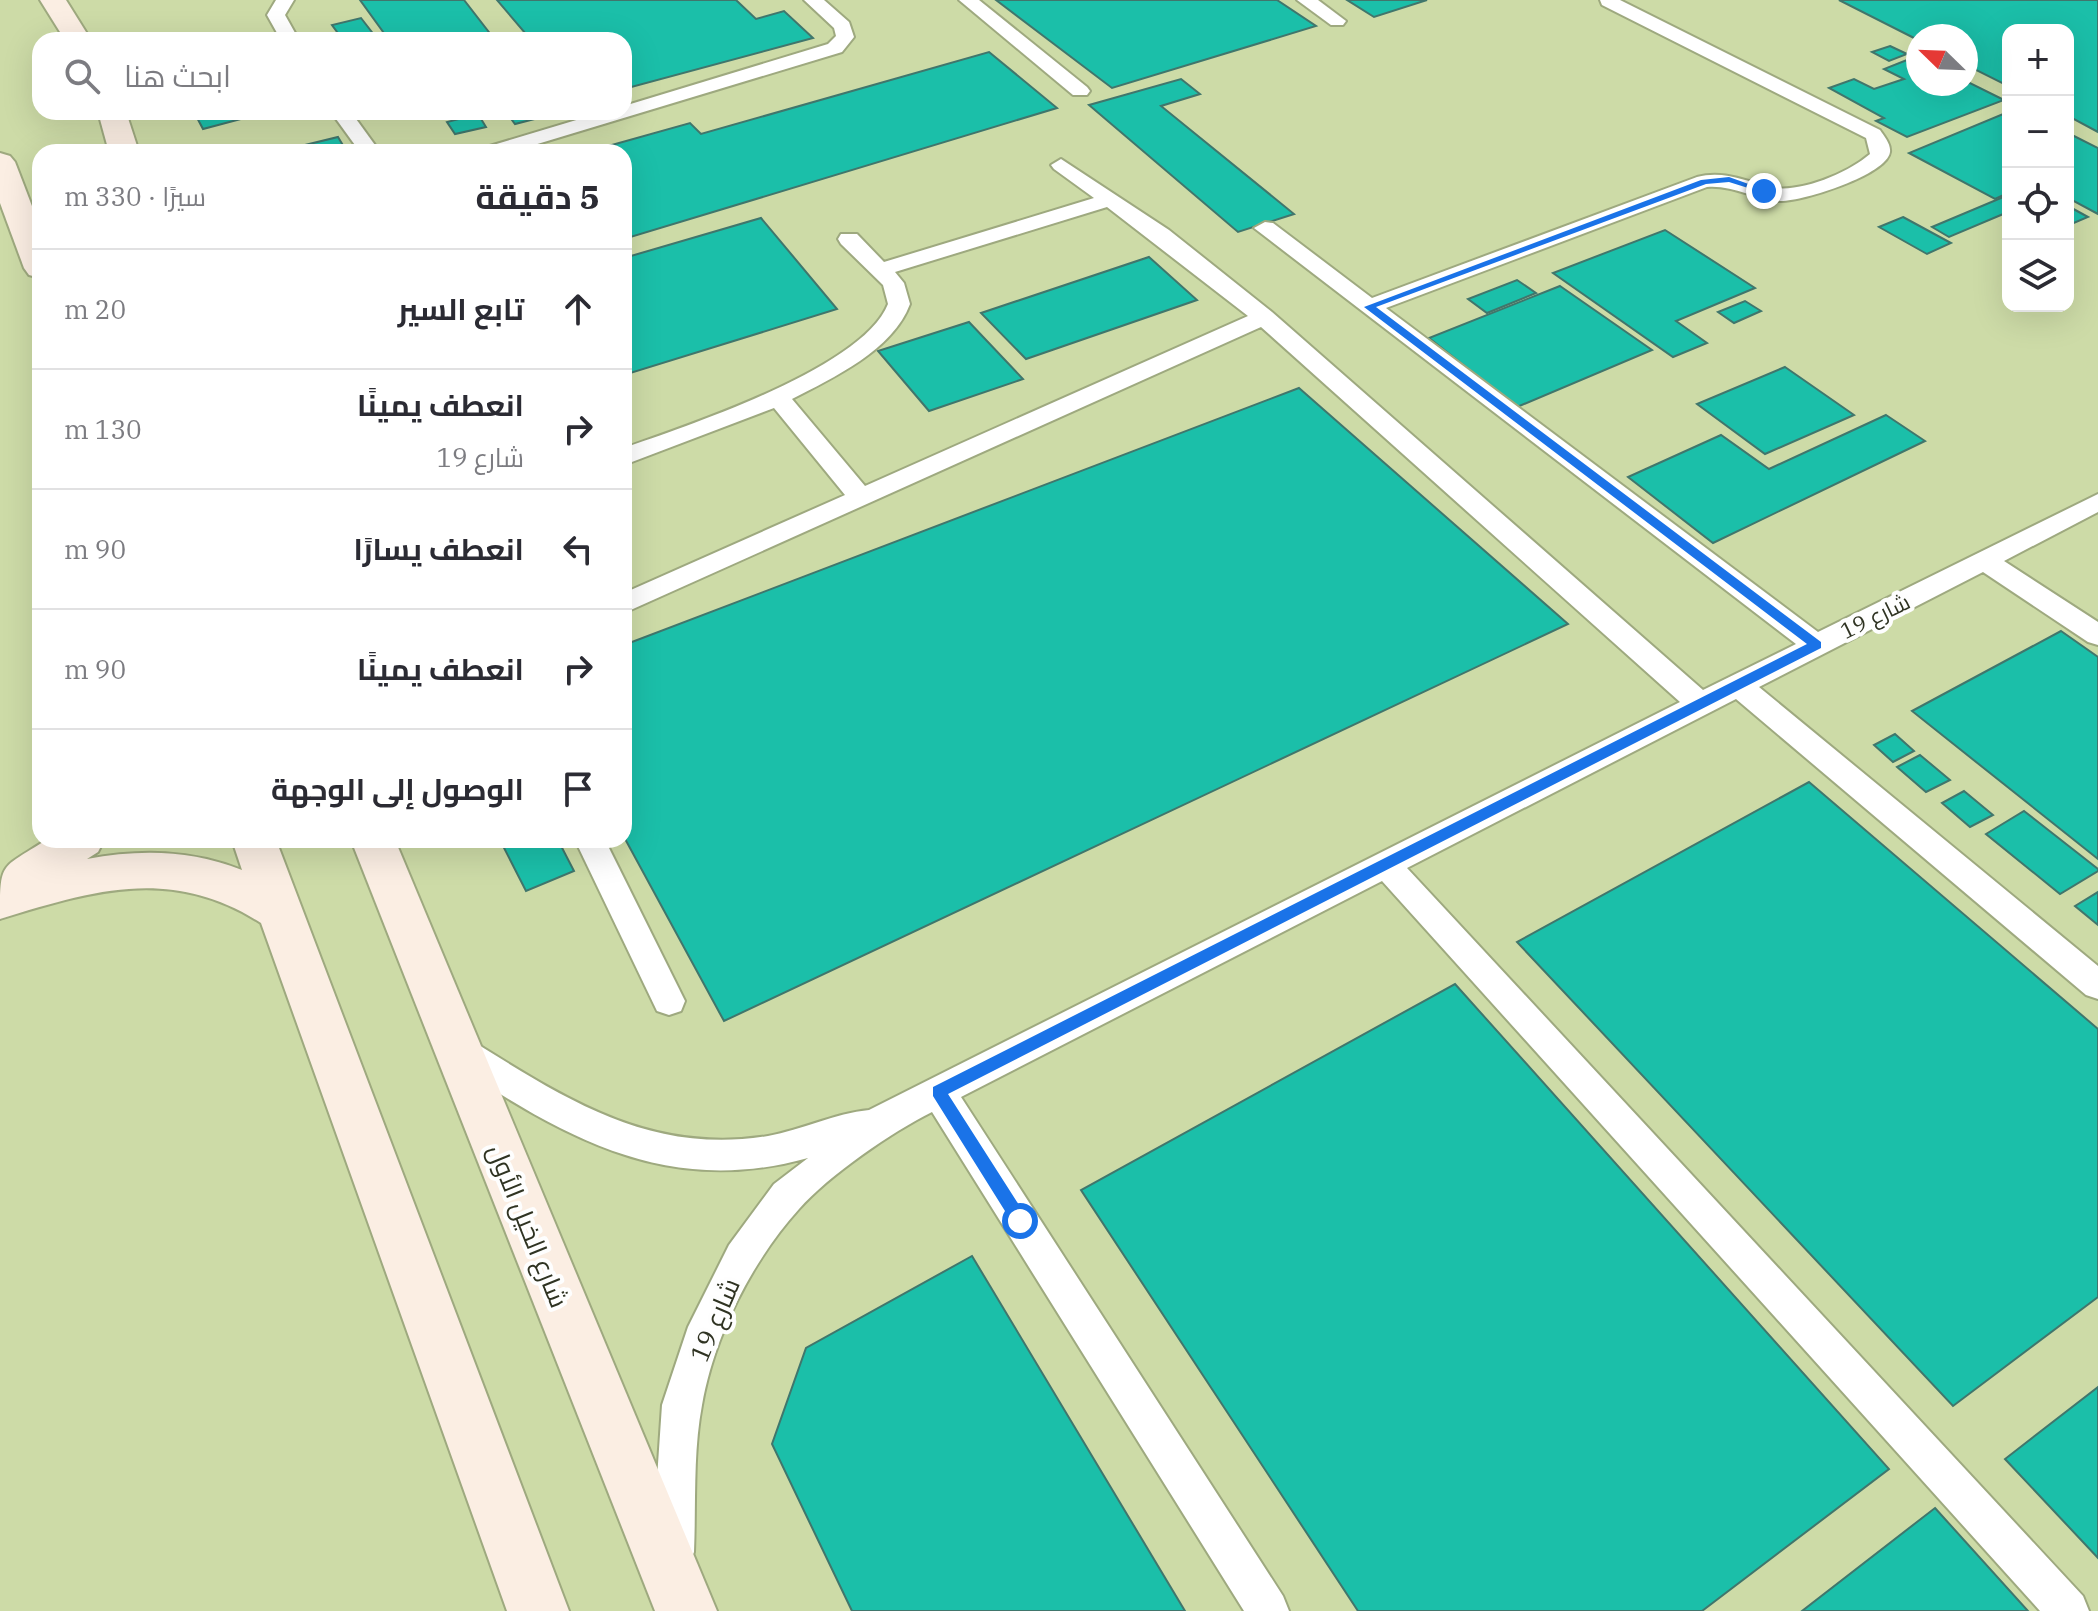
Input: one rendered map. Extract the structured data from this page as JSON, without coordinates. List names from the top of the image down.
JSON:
{
  "streets": {
    "main road": ["شارع الخيل الأول"],
    "lane": ["شارع 19"]
  },
  "crossings": [
    ["شارع 19", "شارع الخيل الأول"]
  ],
  "north": "top left",
  "page": {
    "map_buttons": ["+", "−"],
    "search": "ابحث هنا",
    "heading": ["5 دقيقة", "سيرًا · 330 m"],
    "list": [
      ["تابع السير", "20 m"],
      ["انعطف يمينًا", "شارع 19", "130 m"],
      ["انعطف يسارًا", "90 m"],
      ["انعطف يمينًا", "90 m"],
      "الوصول إلى الوجهة"
    ]
  }
}
